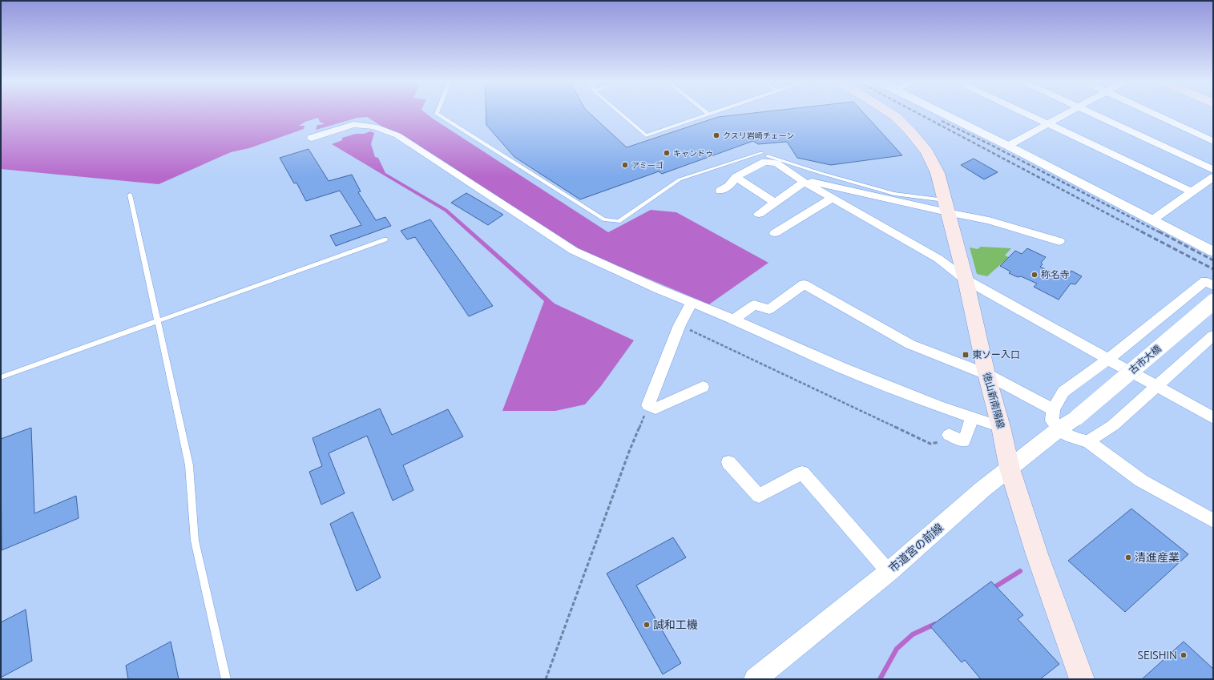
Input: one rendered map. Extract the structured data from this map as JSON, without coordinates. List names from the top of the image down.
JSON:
{
  "streets": {
    "main road": ["徳山新南陽線"],
    "street": ["古市大橋", "市道宮の前線"]
  },
  "crossings": [
    ["古市大橋", "市道宮の前線"],
    ["徳山新南陽線", "市道宮の前線"]
  ],
  "places": {
    "other": [
      "クスリ岩崎チェーン",
      "キャンドゥ",
      "アミーゴ",
      "称名寺",
      "清進産業",
      "誠和工機",
      "SEISHIN"
    ],
    "transit": ["東ソー入口"]
  }
}
